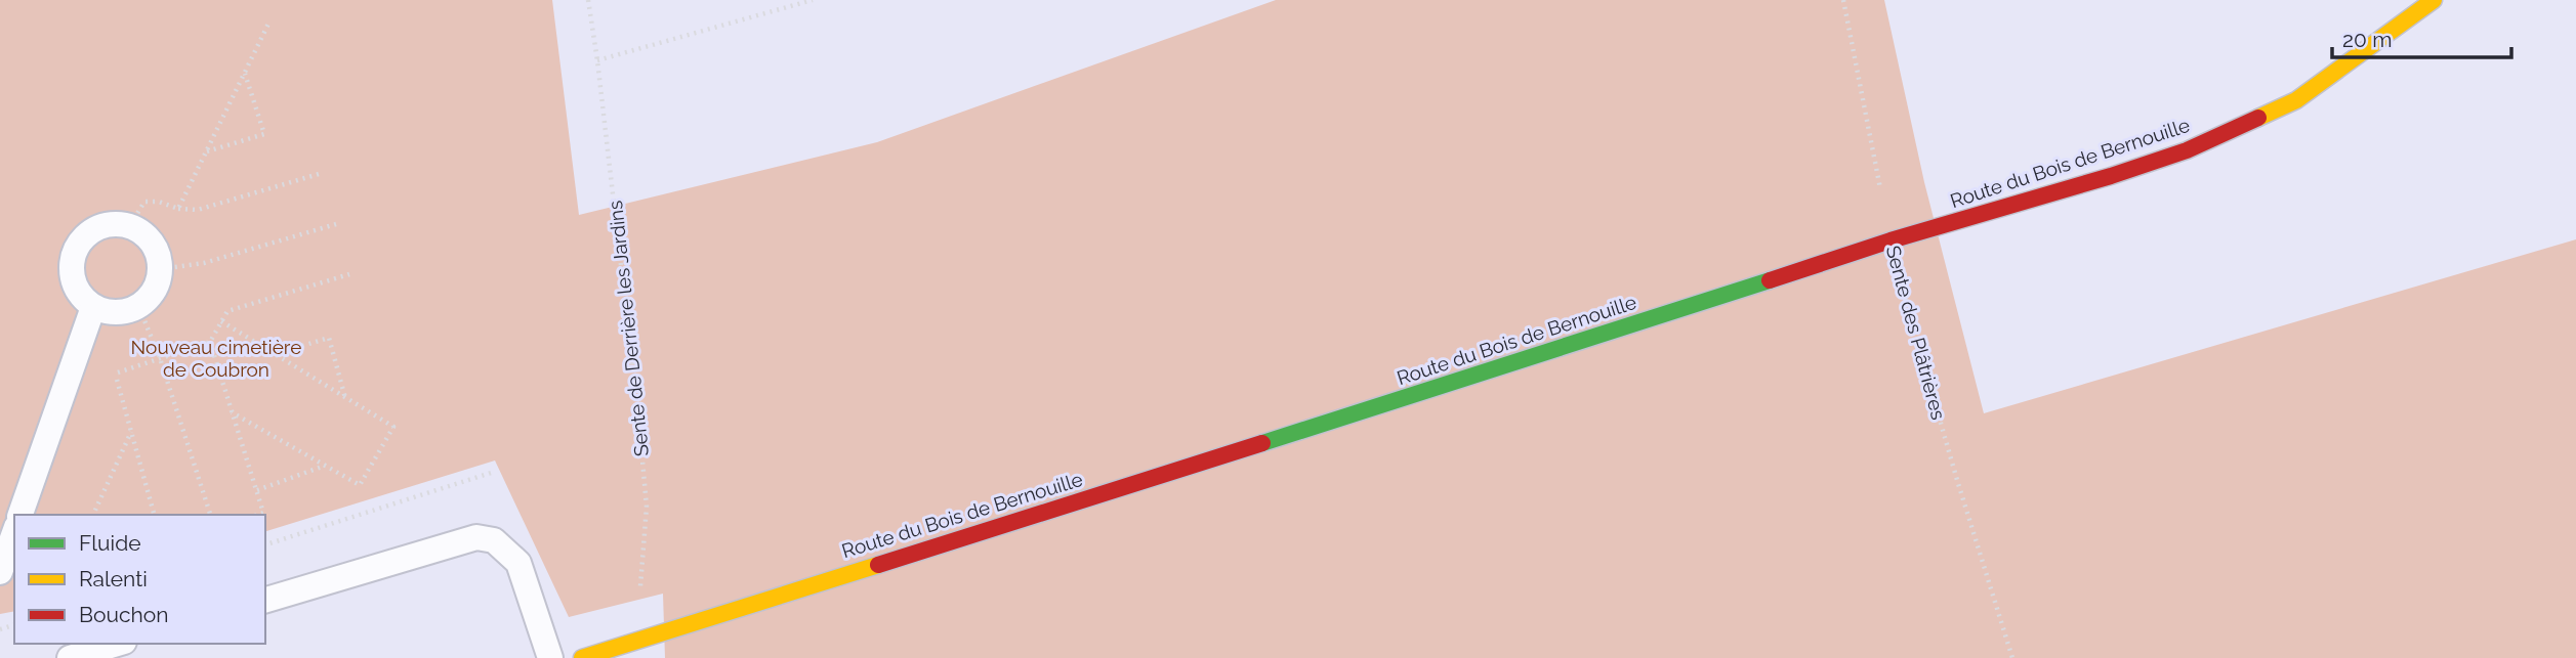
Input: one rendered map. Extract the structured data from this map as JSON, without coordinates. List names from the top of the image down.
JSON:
{
  "streets": {
    "street": ["Route du Bois de Bernouille"],
    "path": ["Sente de Derrière les Jardins", "Sente des Plâtrières"]
  },
  "crossings": [
    ["Route du Bois de Bernouille", "Sente de Derrière les Jardins"],
    ["Route du Bois de Bernouille", "Sente des Plâtrières"]
  ],
  "parks": ["Nouveau cimetière de Coubron"],
  "legend": ["Fluide", "Ralenti", "Bouchon"],
  "scale_bar": "20 m"
}
